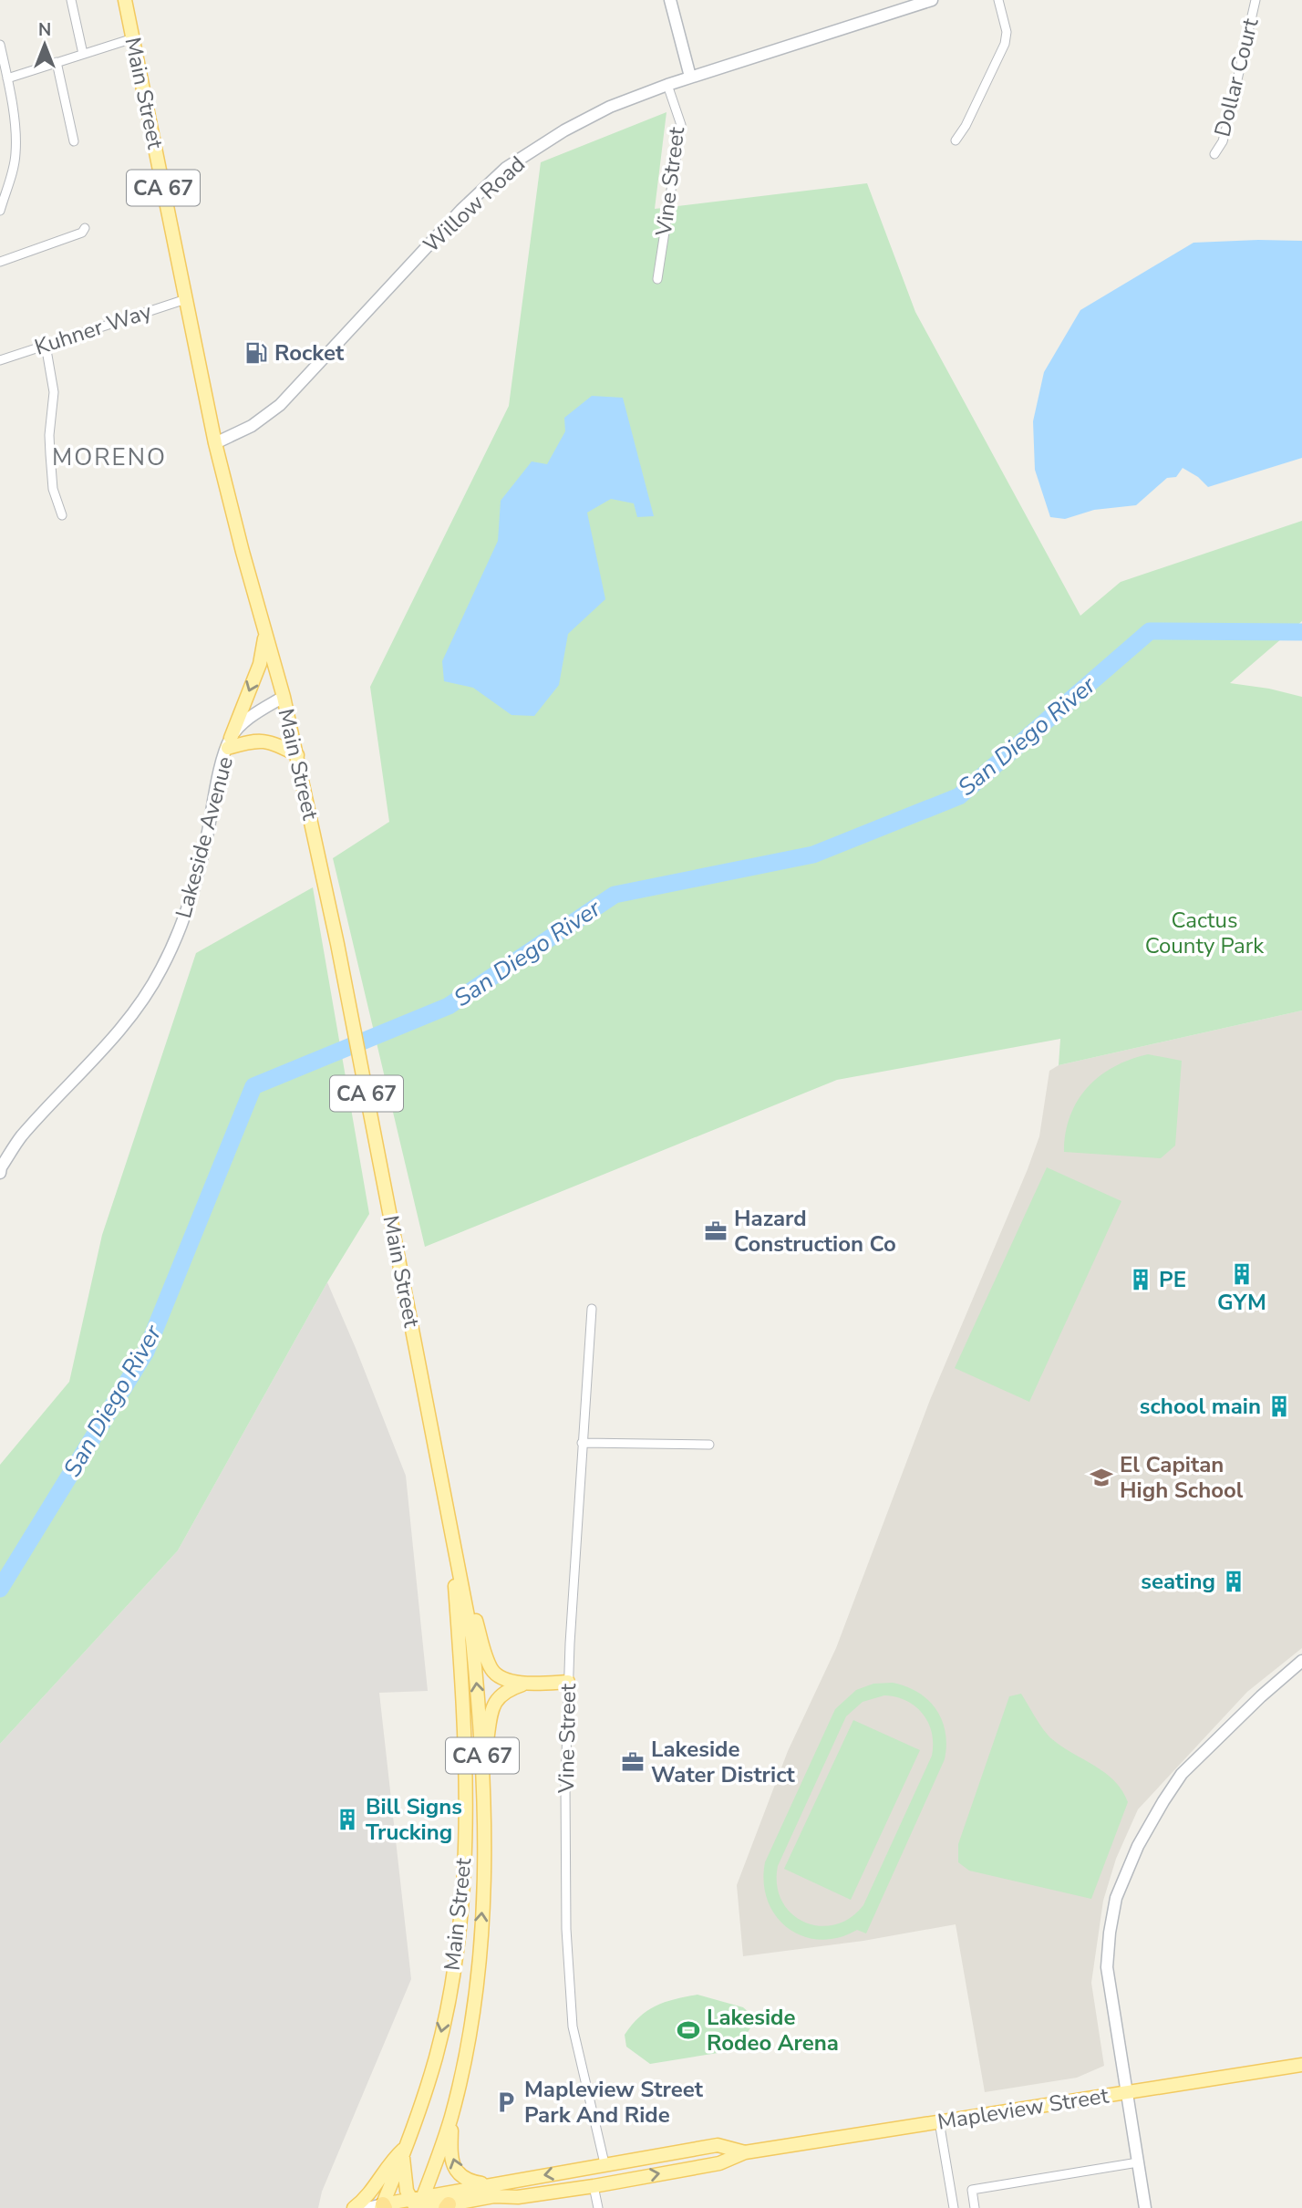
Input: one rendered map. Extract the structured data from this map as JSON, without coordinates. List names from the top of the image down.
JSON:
{
  "streets": {
    "main road": [
      "Main Street",
      "CA 67",
      "Willow Road",
      "Lakeside Avenue",
      "Mapleview Street"
    ],
    "street": ["Dollar Court", "Vine Street", "Kuhner Way"]
  },
  "crossings": [
    ["Main Street", "Willow Road"],
    ["Main Street", "Kuhner Way"],
    ["Main Street", "Lakeside Avenue"],
    ["Main Street", "Mapleview Street"],
    ["Vine Street", "Willow Road"],
    ["Vine Street", "Mapleview Street"]
  ],
  "districts": ["MORENO"],
  "water": ["San Diego River"],
  "parks": ["Cactus County Park"],
  "places": {
    "fuel station": ["Rocket"],
    "office": ["Hazard Construction Co", "Lakeside Water District"],
    "building": [
      "GYM",
      "PE",
      "school main",
      "seating",
      "Bill Signs Trucking"
    ],
    "school or university": ["El Capitan High School"],
    "sports": ["Lakeside Rodeo Arena"],
    "parking": ["Mapleview Street Park And Ride"]
  },
  "north": "top"
}
